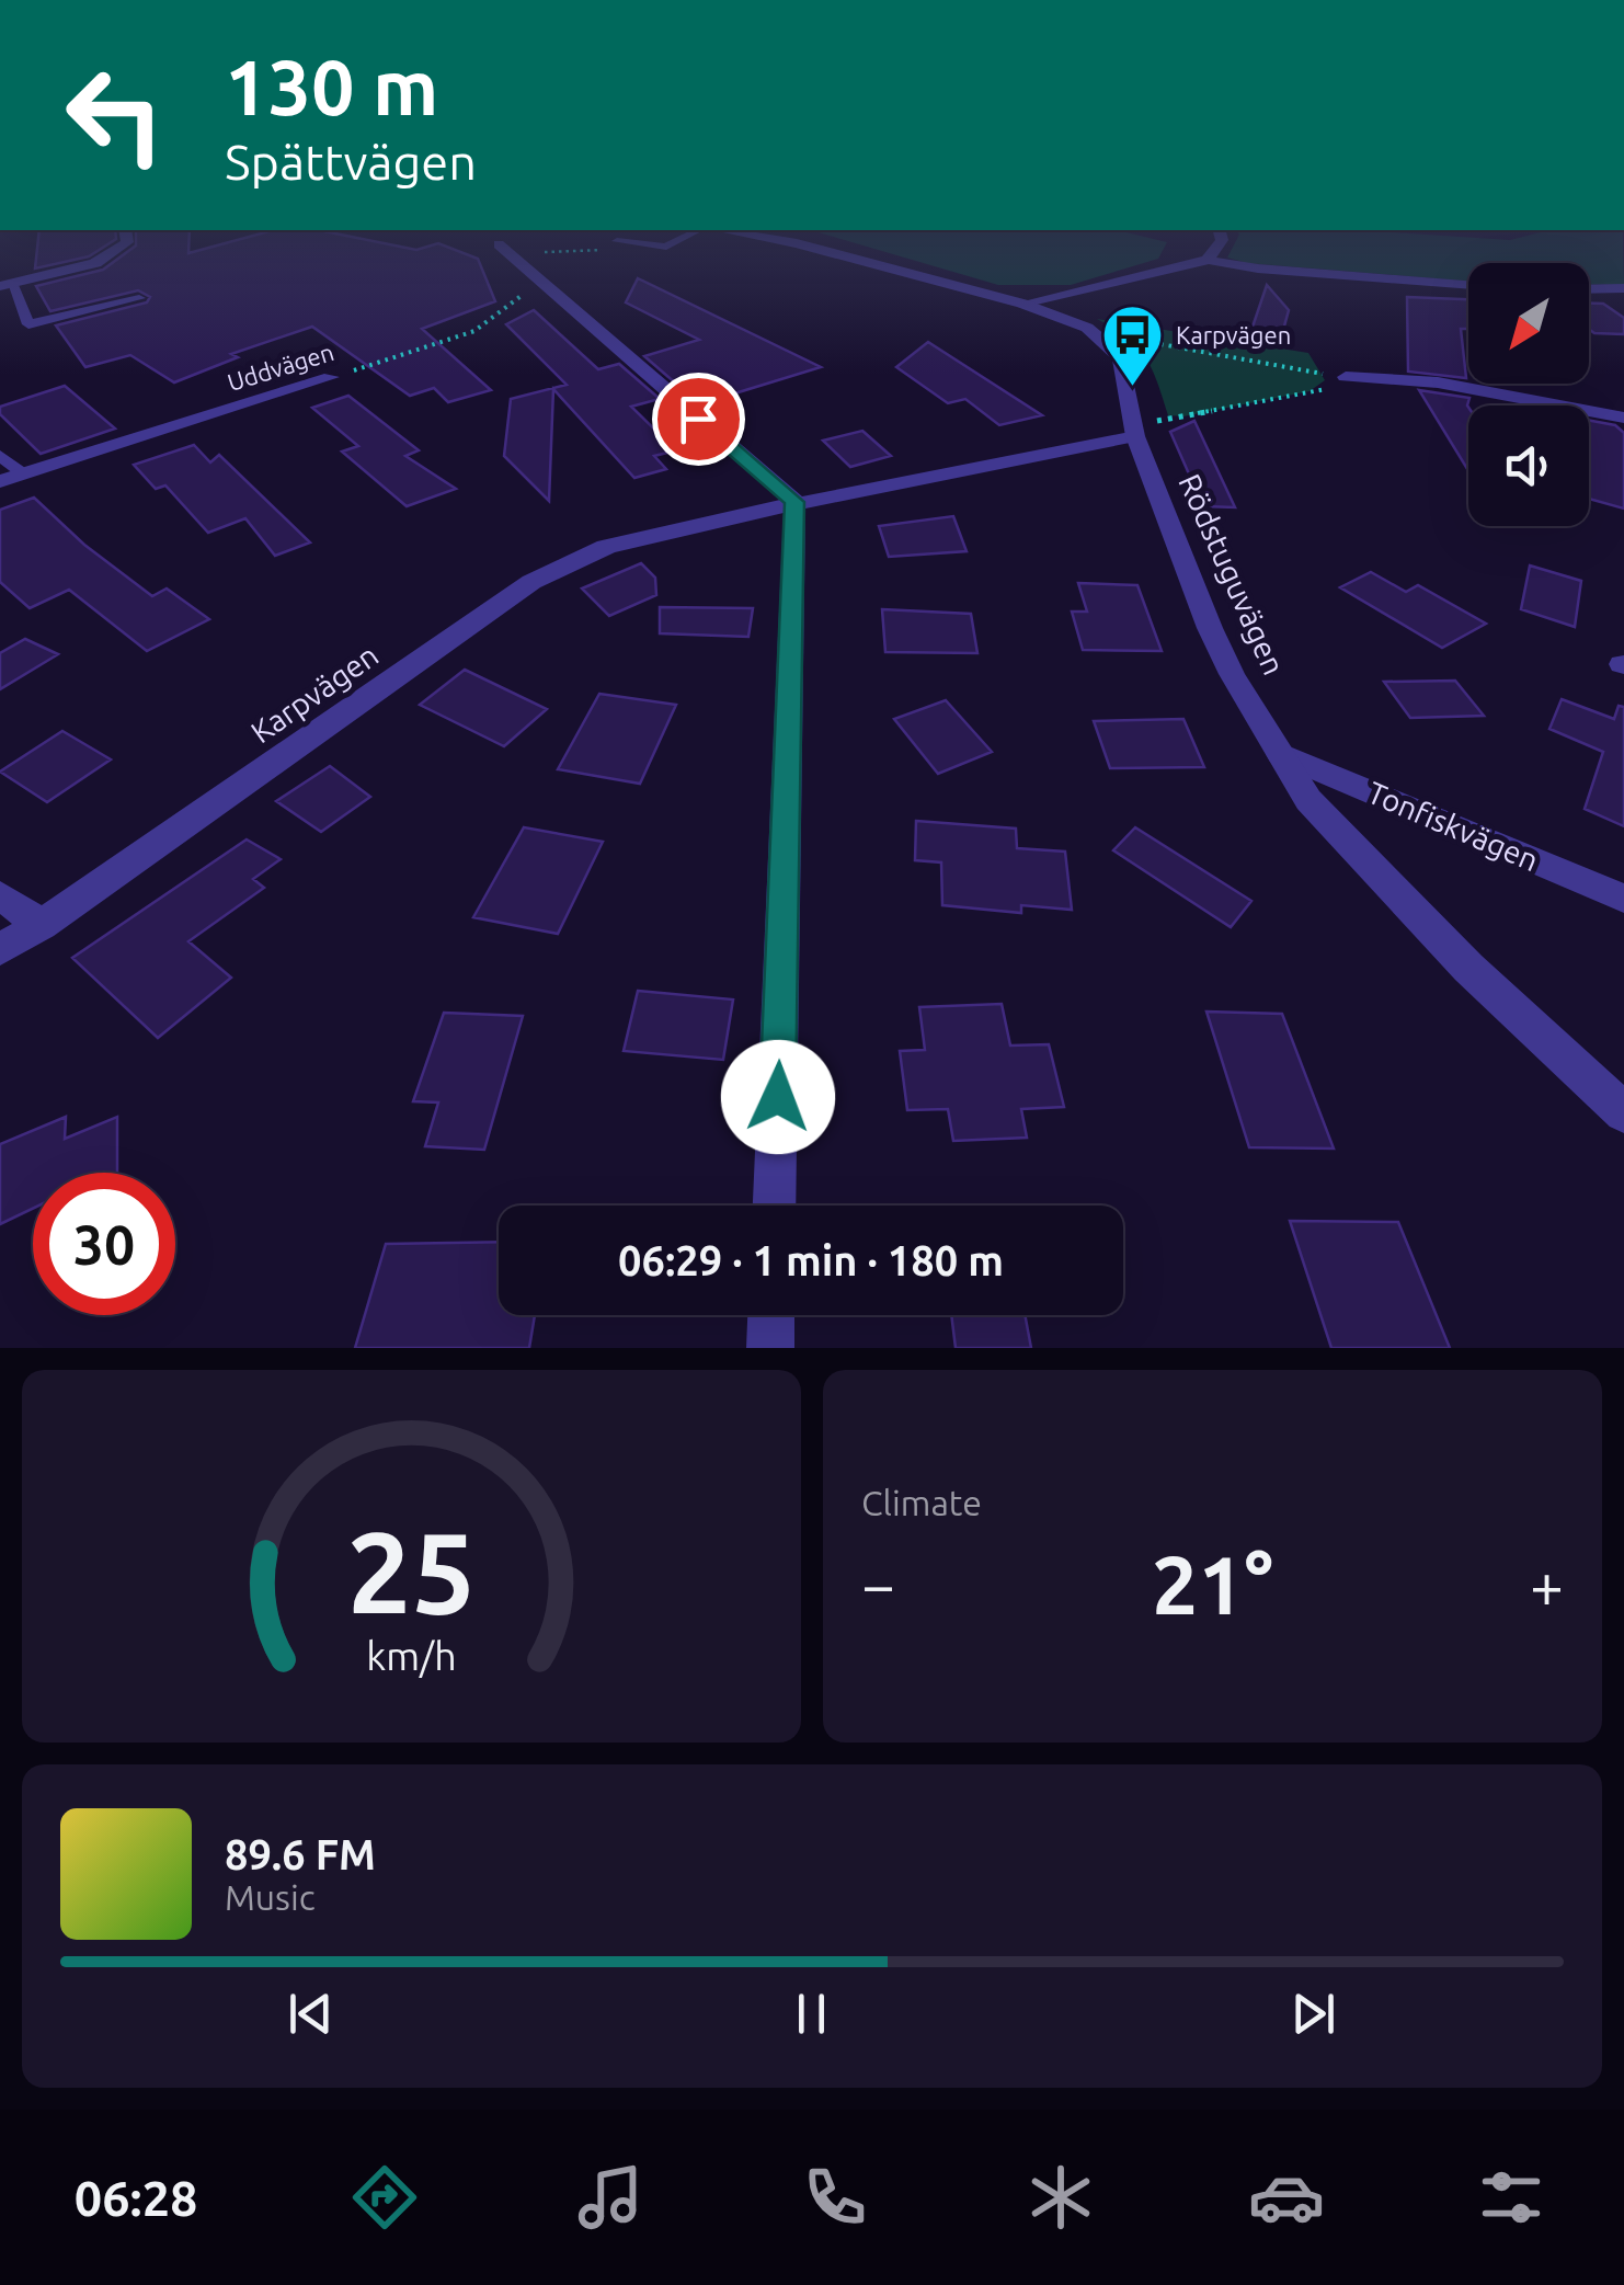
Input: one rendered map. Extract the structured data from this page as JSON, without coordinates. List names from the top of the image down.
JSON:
{
  "streets": {
    "street": [
      "Uddvägen",
      "Rödstuguvägen",
      "Karpvägen",
      "Tonfiskvägen"
    ]
  },
  "crossings": [
    ["Rödstuguvägen", "Karpvägen"],
    ["Rödstuguvägen", "Tonfiskvägen"]
  ],
  "places": {
    "bus stop": ["Karpvägen"]
  },
  "north": "bottom left",
  "page": {
    "turn": ["130 m", "Spättvägen"],
    "limit": "30",
    "trip": "06:29 · 1 min · 180 m",
    "tile": "Climate",
    "heat": ["−", "21°", "+"],
    "song": ["89.6 FM", "Music"],
    "tabs": "06:28",
    "gauge": ["25", "km/h"]
  }
}
